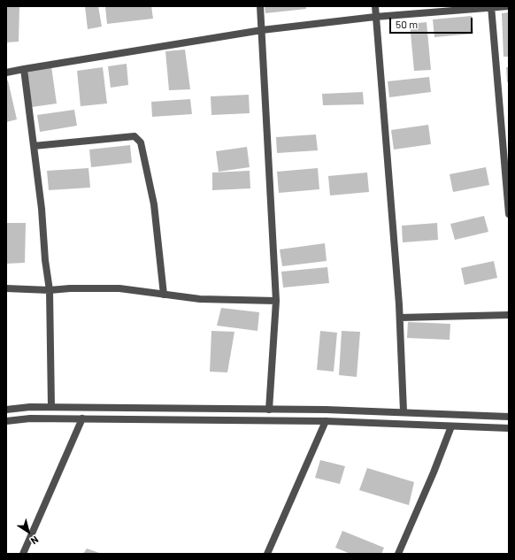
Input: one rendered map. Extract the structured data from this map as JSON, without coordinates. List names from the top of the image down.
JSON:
{
  "scale_bar": "50 m",
  "north": "bottom right"
}
